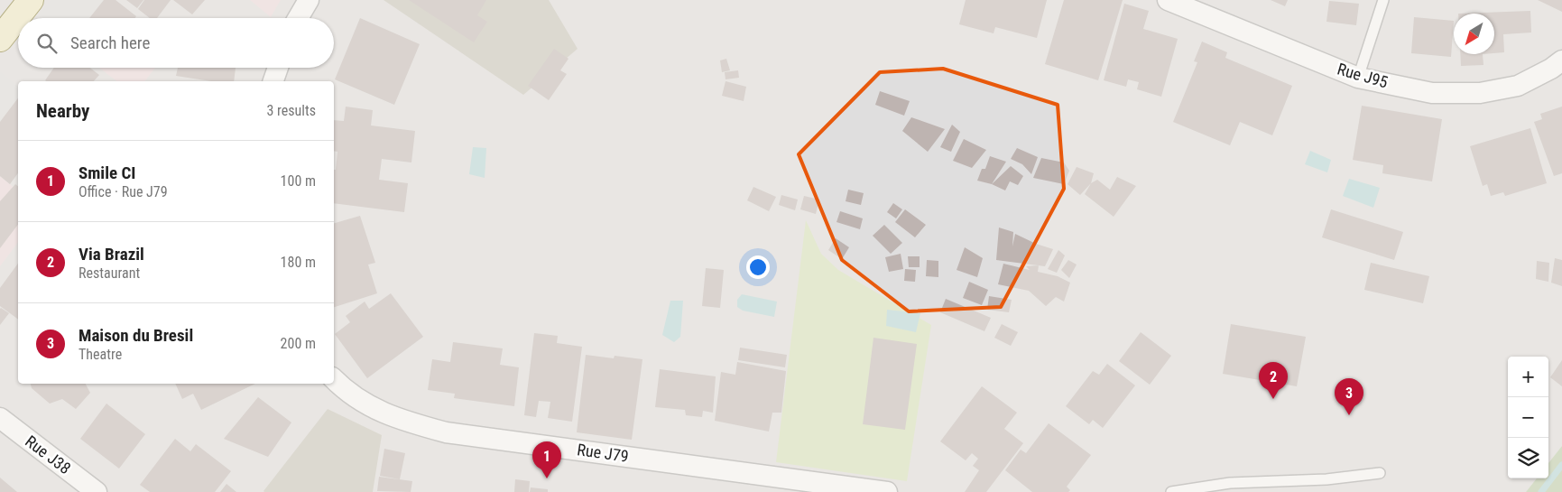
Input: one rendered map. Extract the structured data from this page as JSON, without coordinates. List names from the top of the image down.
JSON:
{
  "streets": {
    "street": ["Rue J95", "Rue J79", "Rue J38"]
  },
  "north": "bottom left",
  "page": {
    "search": "Search here",
    "heading": ["Nearby", "3 results"],
    "list": [
      {
        "mark": "1",
        "name": "Smile CI",
        "note": "Office · Rue J79",
        "value": "100 m"
      },
      {
        "mark": "2",
        "name": "Via Brazil",
        "note": "Restaurant",
        "value": "180 m"
      },
      {
        "mark": "3",
        "name": "Maison du Bresil",
        "note": "Theatre",
        "value": "200 m"
      }
    ],
    "map_buttons": ["+", "−"],
    "pins": ["2", "3", "1"]
  }
}
